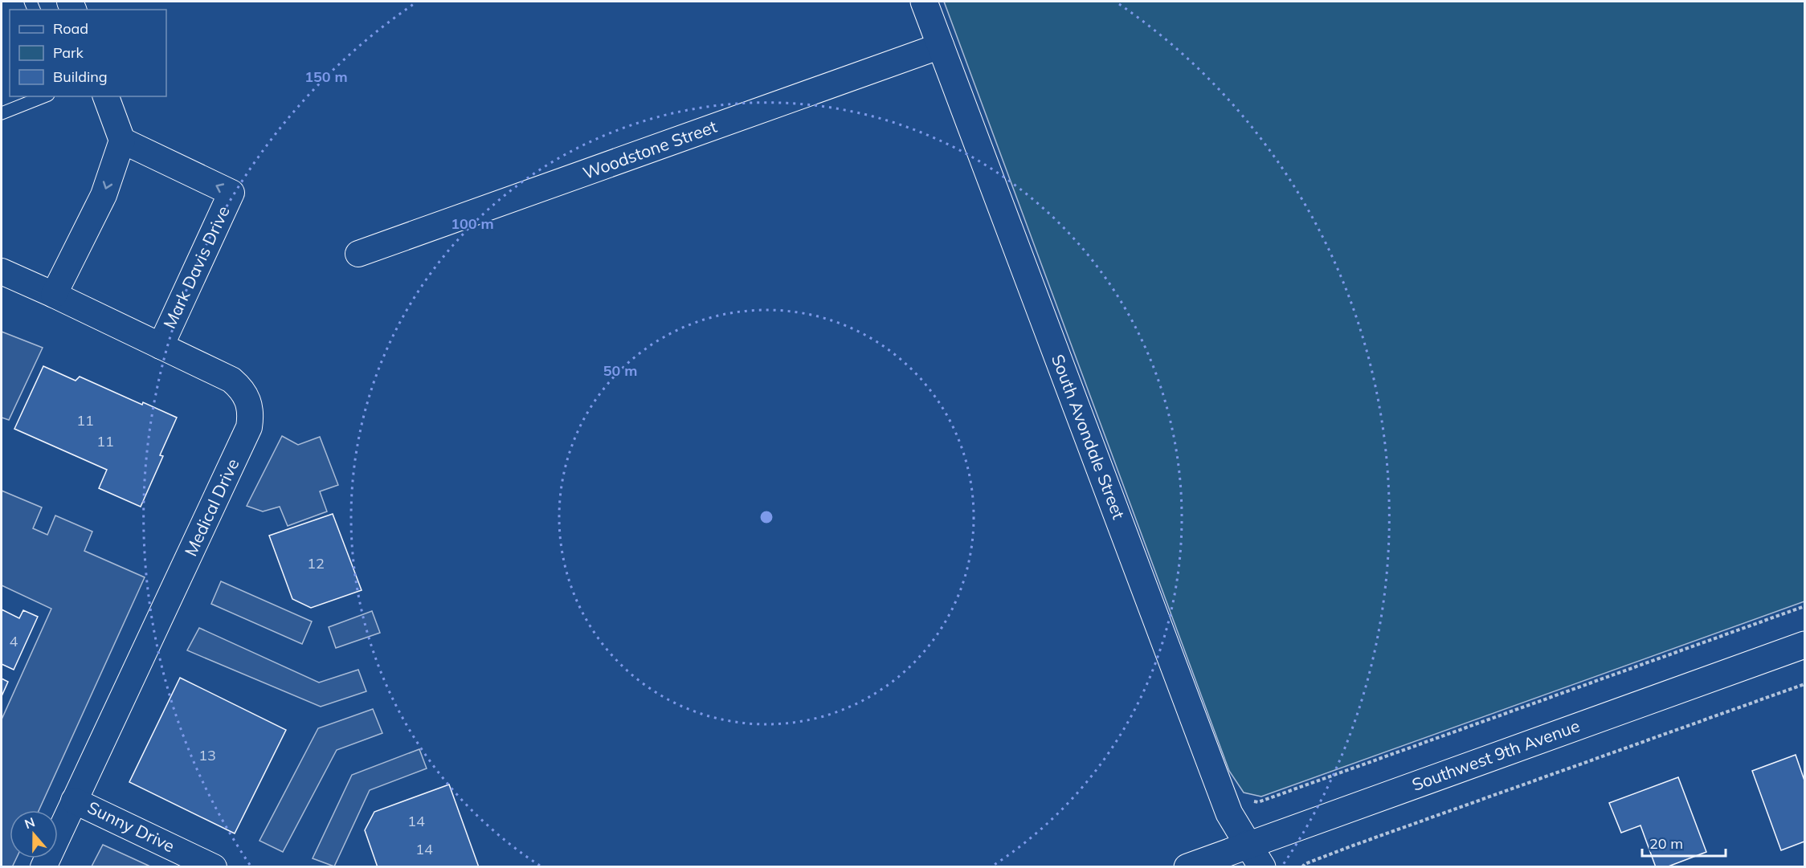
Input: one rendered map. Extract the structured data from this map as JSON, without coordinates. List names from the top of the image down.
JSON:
{
  "streets": {
    "street": [
      "Woodstone Street",
      "Mark Davis Drive",
      "South Avondale Street",
      "Medical Drive",
      "Southwest 9th Avenue",
      "Sunny Drive"
    ]
  },
  "crossings": [
    ["Woodstone Street", "South Avondale Street"],
    ["Mark Davis Drive", "Medical Drive"],
    ["South Avondale Street", "Southwest 9th Avenue"],
    ["Medical Drive", "Sunny Drive"]
  ],
  "house_numbers": [
    "11",
    "11",
    "12",
    "4",
    "13",
    "14",
    "14"
  ],
  "legend": ["Road", "Park", "Building"],
  "scale_bar": "20 m",
  "north": "top",
  "rings": ["150 m", "100 m", "50 m"]
}
